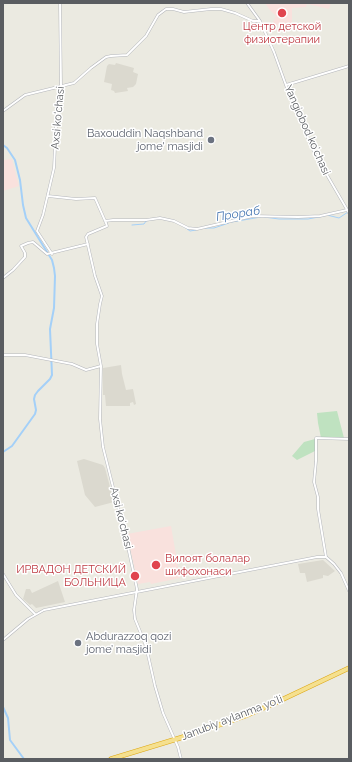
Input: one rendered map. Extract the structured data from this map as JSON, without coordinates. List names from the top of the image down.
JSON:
{
  "streets": {
    "highway": ["Janubiy aylanma yoʻli"],
    "street": ["Axsi ko'chasi", "Yangiobod koʻchasi", "Axsi koʻchasi"]
  },
  "crossings": [
    ["Axsi koʻchasi", "Janubiy aylanma yoʻli"]
  ],
  "water": ["Прораб"],
  "places": [
    "Центр детской физиотерапии",
    "Baxouddin Naqshband jome' masjidi",
    "Вилоят болалар шифохонаси",
    "ИРВАДОН ДЕТСКИЙ БОЛЬНИЦА",
    "Abdurazzoq qozi jome’ masjidi"
  ]
}
